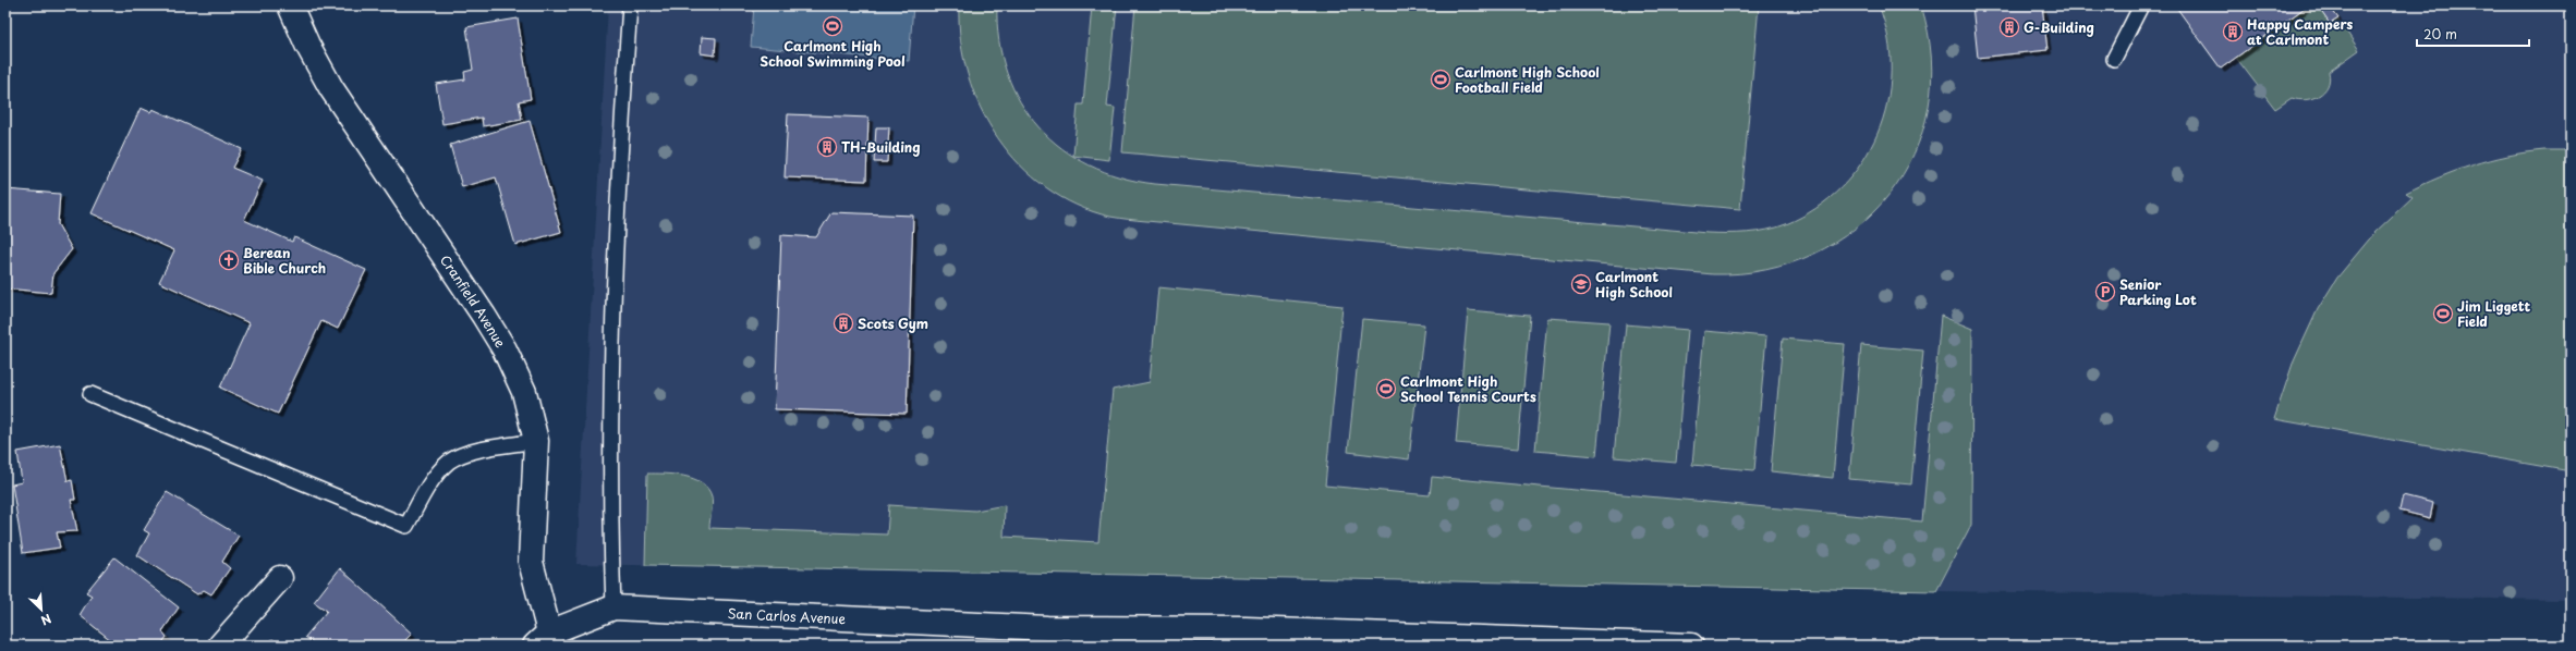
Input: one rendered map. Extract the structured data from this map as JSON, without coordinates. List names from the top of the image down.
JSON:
{
  "streets": {
    "main road": ["Cranfield Avenue", "San Carlos Avenue"]
  },
  "crossings": [
    ["Cranfield Avenue", "San Carlos Avenue"]
  ],
  "places": {
    "sports": [
      "Carlmont High School Swimming Pool",
      "Carlmont High School Football Field",
      "Jim Liggett Field",
      "Carlmont High School Tennis Courts"
    ],
    "building": [
      "G-Building",
      "Happy Campers at Carlmont",
      "TH-Building",
      "Scots Gym"
    ],
    "church": ["Berean Bible Church"],
    "school or university": ["Carlmont High School"],
    "parking": ["Senior Parking Lot"]
  },
  "scale_bar": "20 m",
  "north": "bottom right"
}
